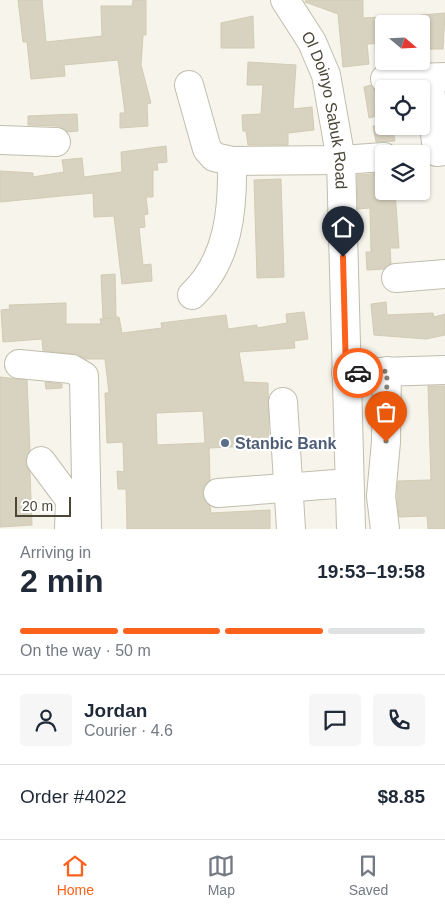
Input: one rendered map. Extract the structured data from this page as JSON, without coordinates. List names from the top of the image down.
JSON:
{
  "streets": {
    "street": ["Ol Doinyo Sabuk Road"]
  },
  "places": ["Stanbic Bank"],
  "scale_bar": "20 m",
  "north": "right",
  "page": {
    "scale": "20 m",
    "heading": ["2 min", "Arriving in", "19:53–19:58"],
    "panel": [
      "Jordan",
      "Courier · 4.6",
      "Order #4022",
      "$8.85"
    ],
    "bar": "On the way · 50 m",
    "tabs": ["Home", "Map", "Saved"]
  }
}
